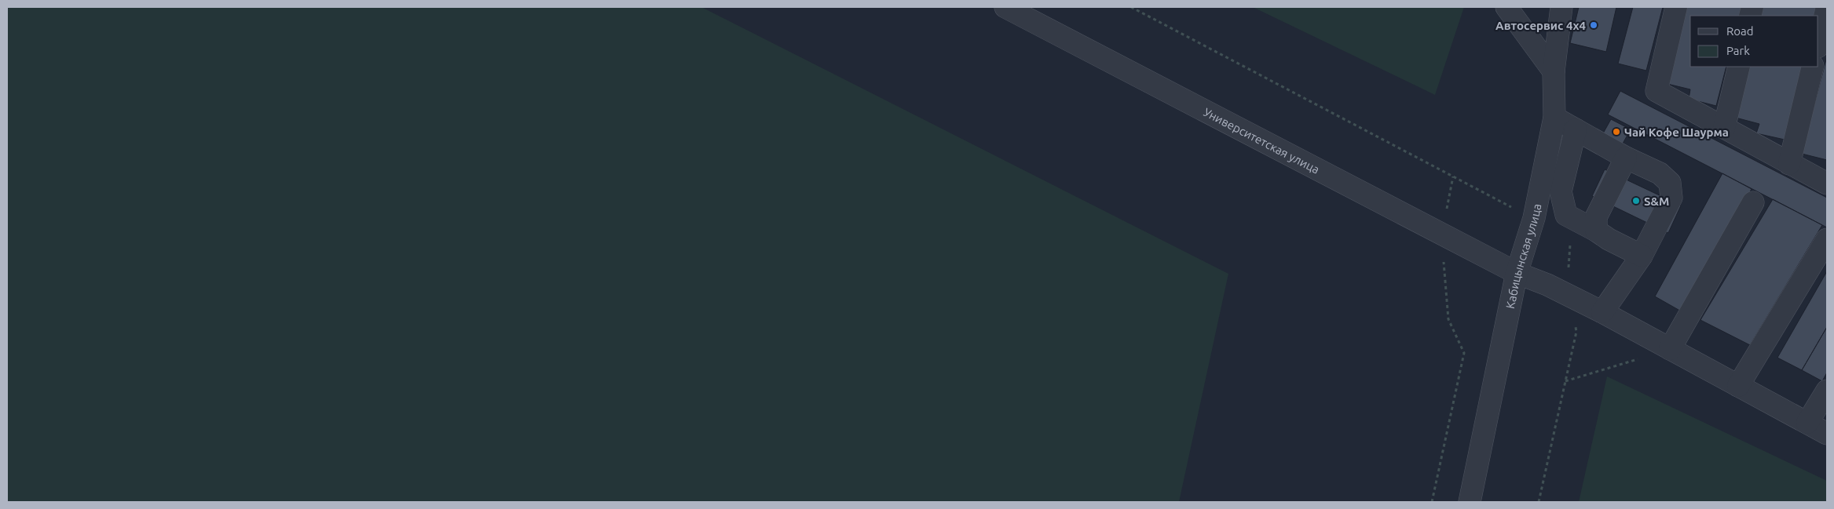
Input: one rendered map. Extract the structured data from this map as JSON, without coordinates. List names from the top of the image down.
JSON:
{
  "streets": {
    "street": ["Университетская улица", "Кабицынская улица"]
  },
  "crossings": [
    ["Университетская улица", "Кабицынская улица"]
  ],
  "places": ["Автосервис 4х4", "Чай Кофе Шаурма", "S&M"],
  "legend": ["Road", "Park"]
}
